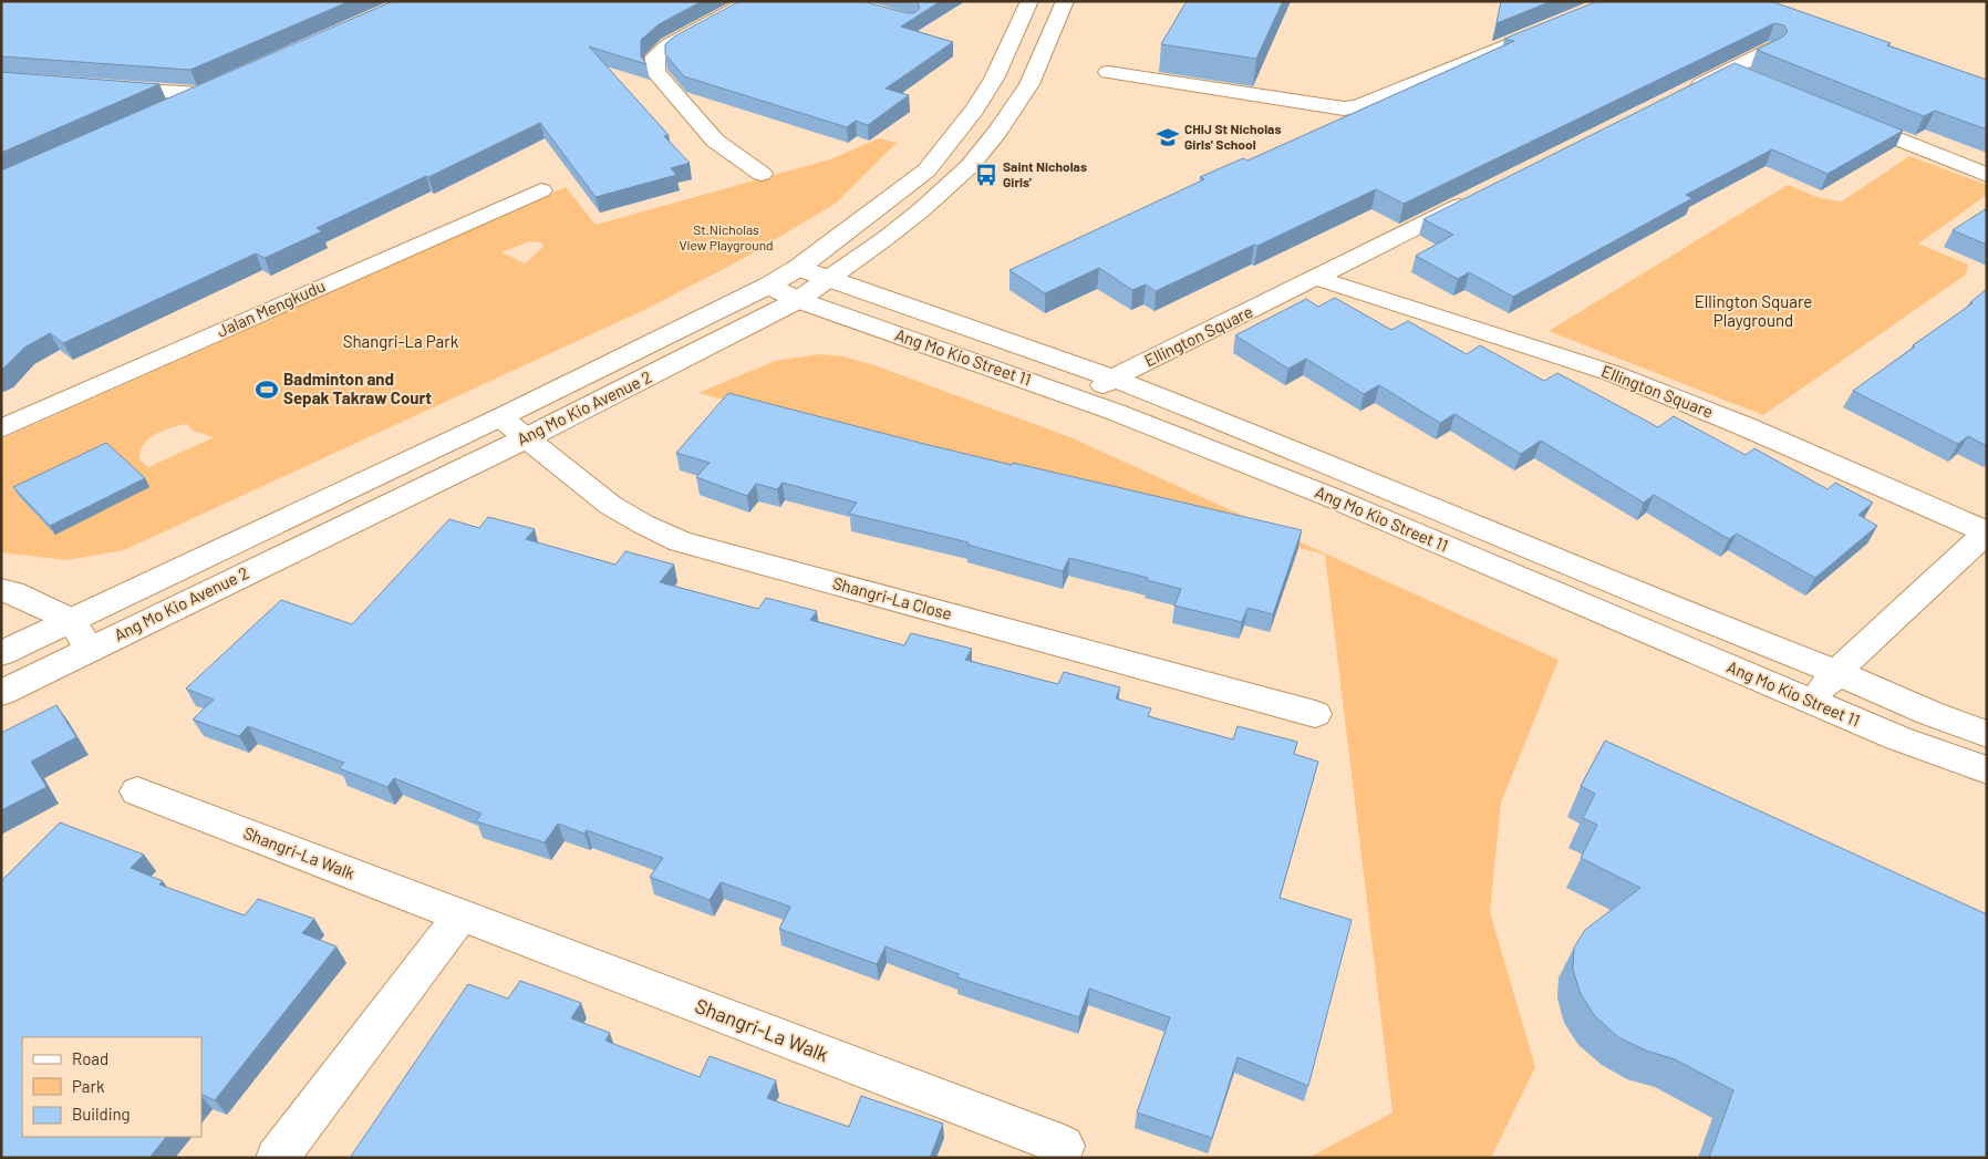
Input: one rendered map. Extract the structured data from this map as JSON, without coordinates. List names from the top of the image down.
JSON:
{
  "streets": {
    "street": [
      "Jalan Mengkudu",
      "Ellington Square",
      "Ang Mo Kio Street 11",
      "Ang Mo Kio Avenue 2",
      "Shangri-La Close",
      "Shangri-La Walk"
    ]
  },
  "crossings": [
    ["Ellington Square", "Ang Mo Kio Street 11"],
    ["Ang Mo Kio Street 11", "Ang Mo Kio Avenue 2"],
    ["Ang Mo Kio Avenue 2", "Shangri-La Close"]
  ],
  "parks": ["St.Nicholas View Playground", "Ellington Square Playground", "Shangri-La Park"],
  "places": {
    "school or university": ["CHIJ St Nicholas Girls' School"],
    "bus stop": ["Saint Nicholas Girls'"],
    "sports": ["Badminton and Sepak Takraw Court"]
  },
  "legend": ["Road", "Park", "Building"]
}
